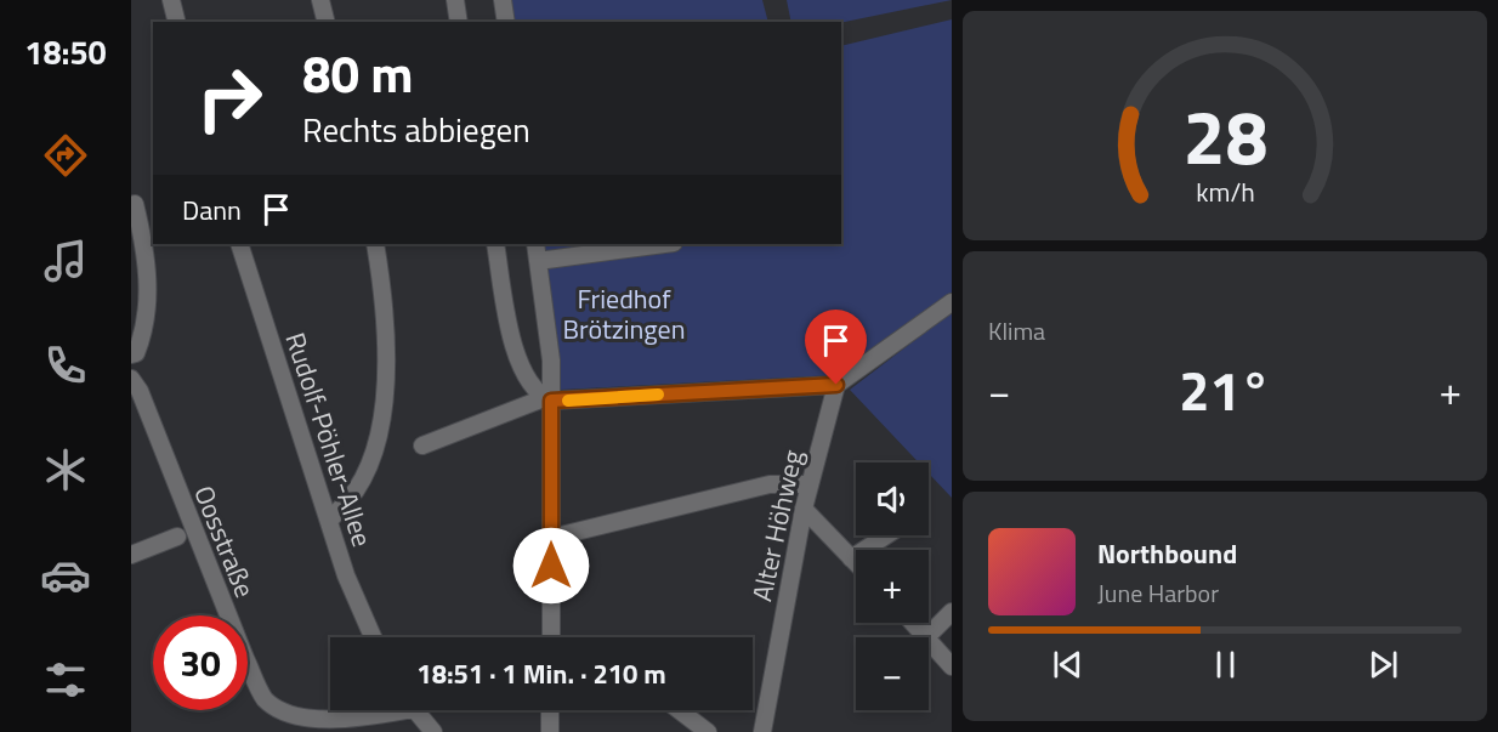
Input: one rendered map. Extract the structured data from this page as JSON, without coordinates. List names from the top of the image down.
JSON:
{
  "streets": {
    "street": ["Rudolf-Pöhler-Allee", "Alter Höhweg", "Oosstraße"]
  },
  "parks": ["Friedhof Brötzingen"],
  "page": {
    "tabs": "18:50",
    "turn": ["80 m", "Rechts abbiegen"],
    "then": "Dann",
    "tile": "Klima",
    "heat": ["−", "21°", "+"],
    "map_buttons": ["+", "−"],
    "song": ["Northbound", "June Harbor"],
    "limit": "30",
    "trip": "18:51 · 1 Min. · 210 m",
    "gauge": ["28", "km/h"]
  }
}
